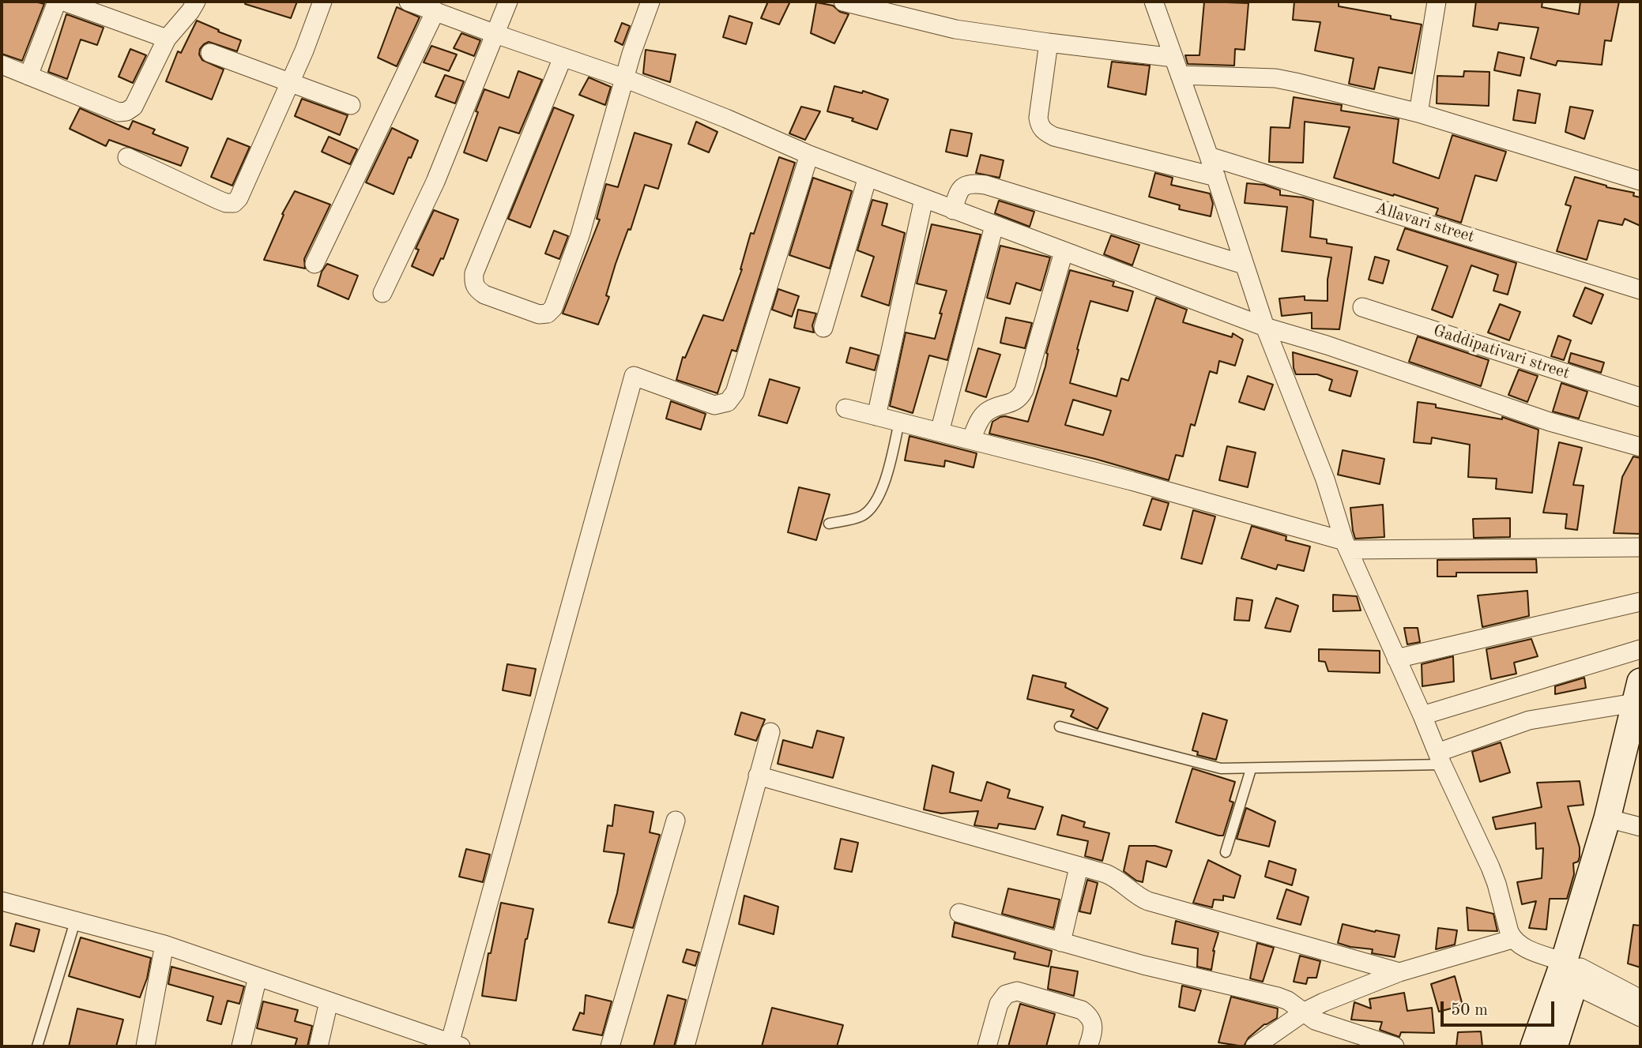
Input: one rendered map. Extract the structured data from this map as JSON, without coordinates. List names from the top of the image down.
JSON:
{
  "streets": {
    "street": ["Allavari street", "Gaddipativari street"]
  },
  "scale_bar": "50 m"
}
